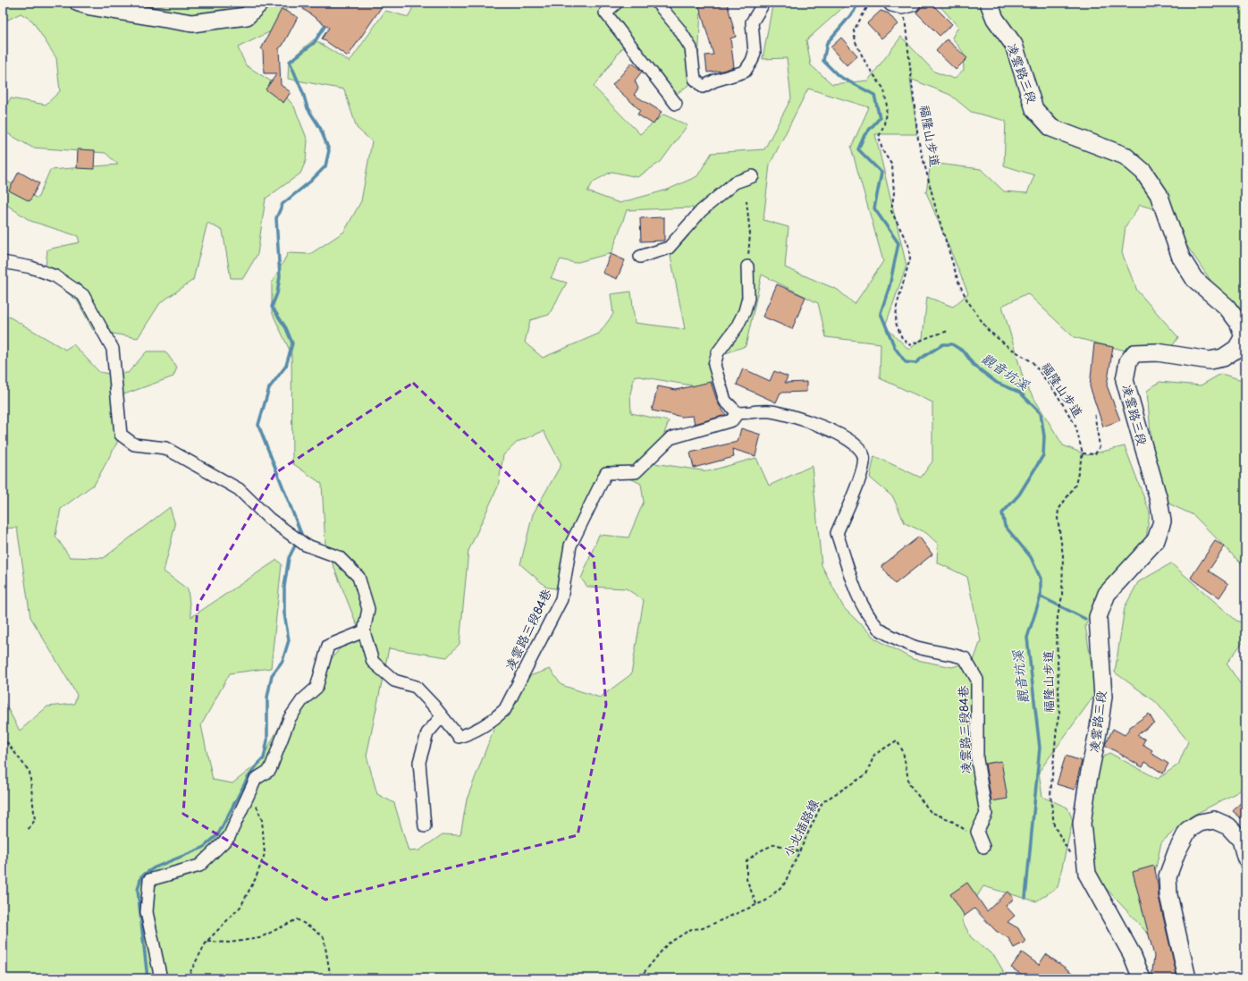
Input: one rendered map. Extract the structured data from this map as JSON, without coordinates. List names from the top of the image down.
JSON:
{
  "streets": {
    "street": ["凌雲路三段", "凌雲路三段84巷"],
    "path": ["福隆山步道", "小北插路線"]
  },
  "water": ["觀音坑溪"]
}
